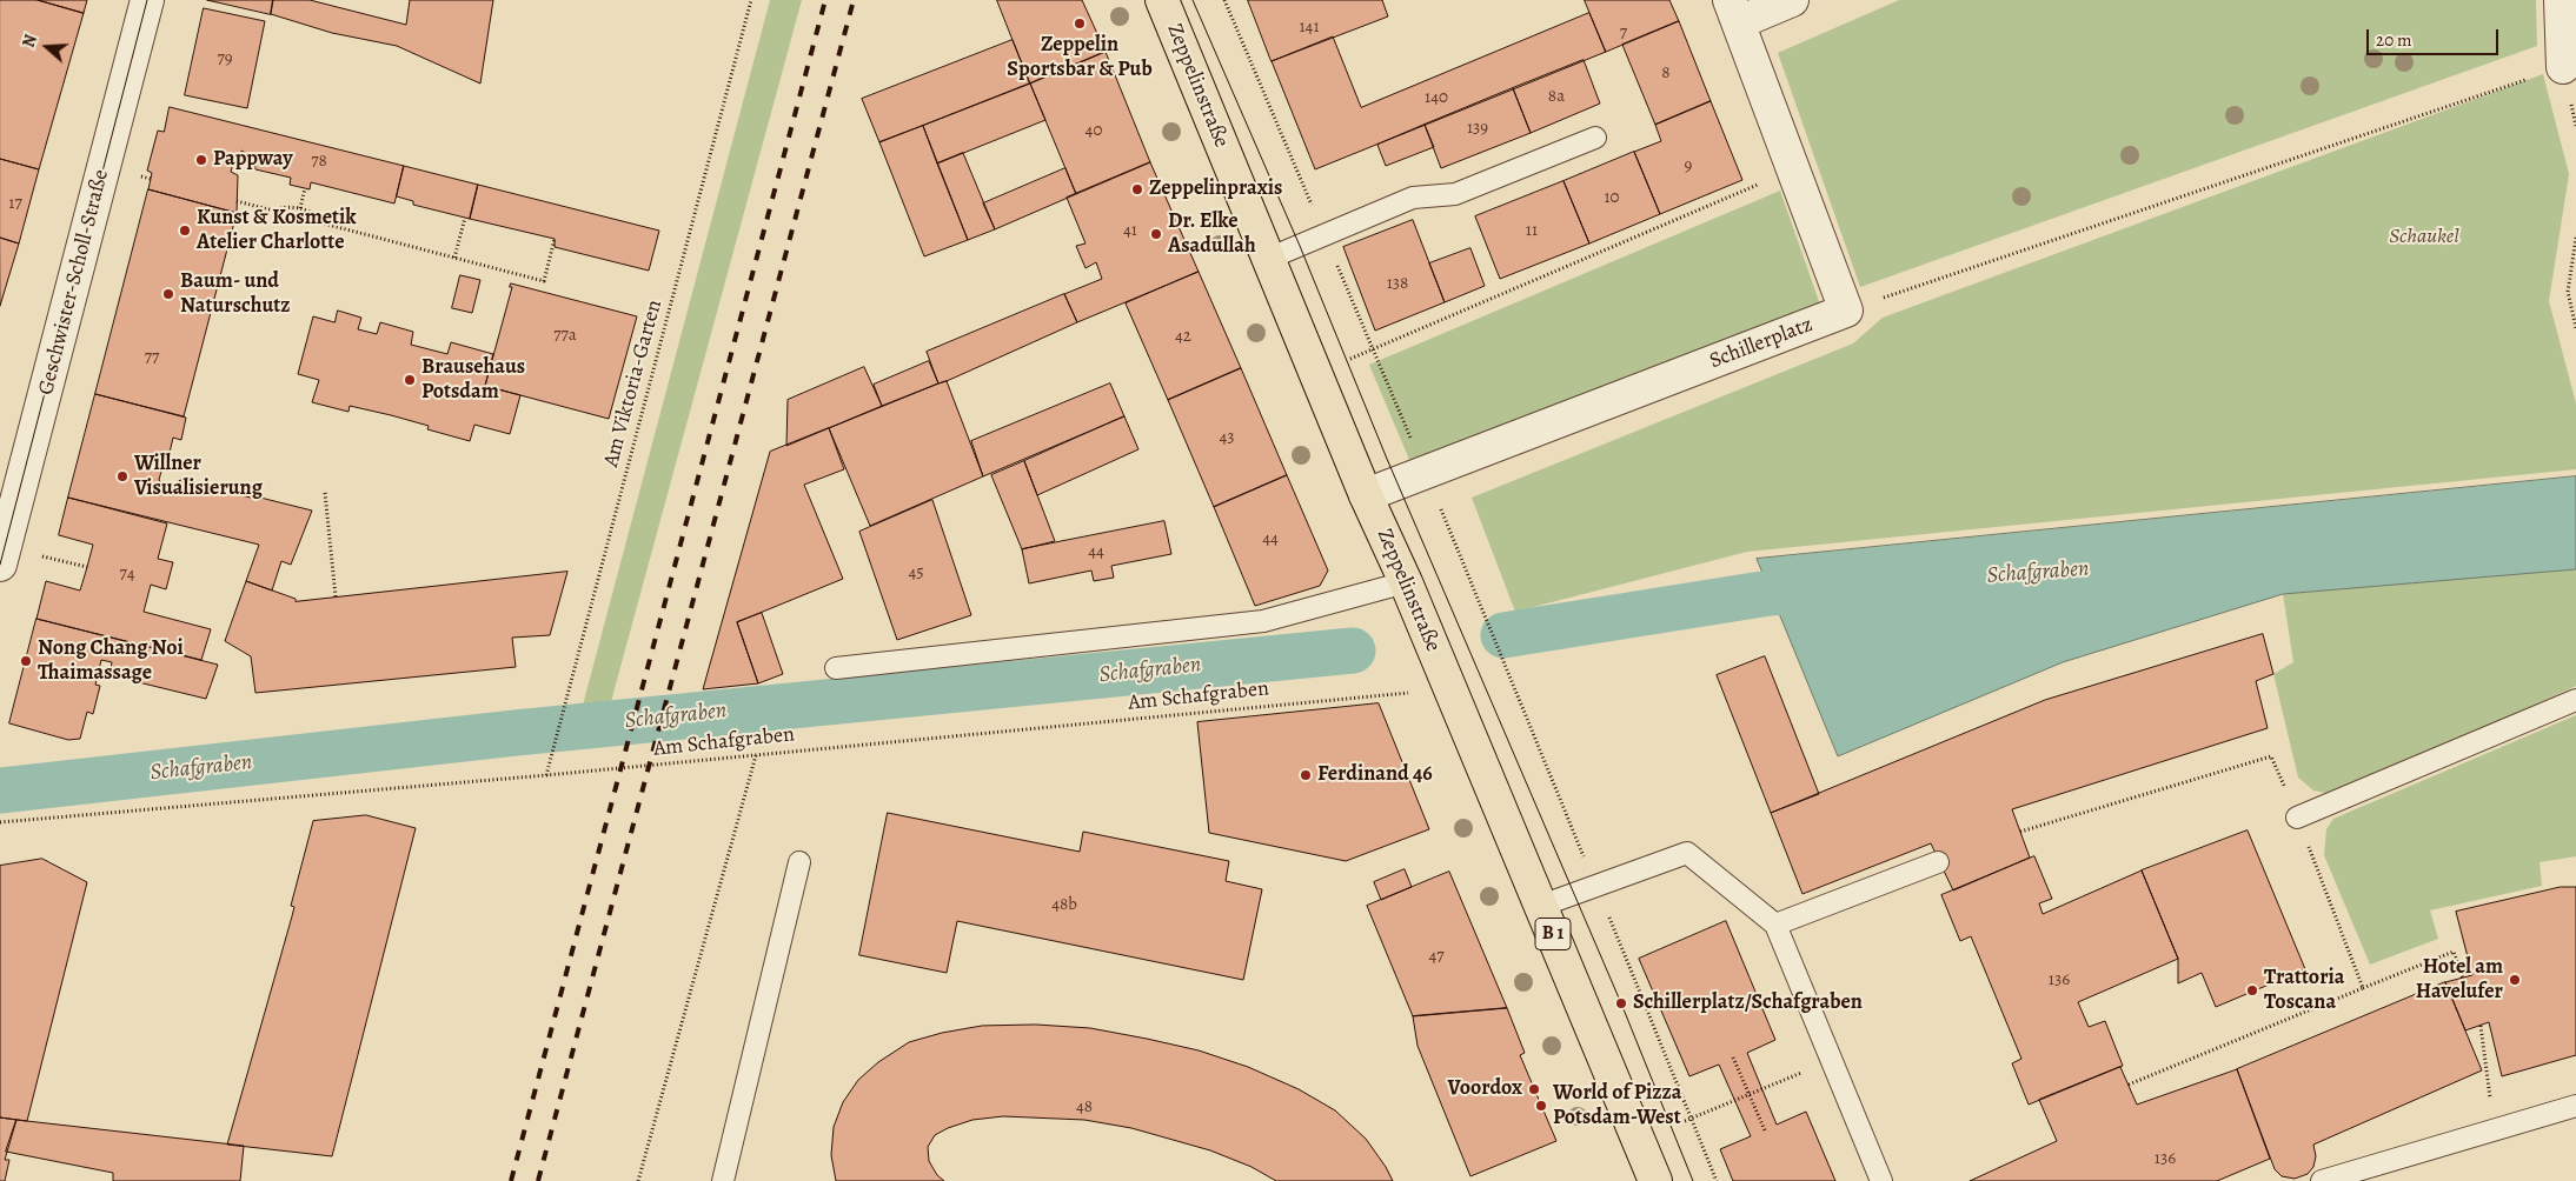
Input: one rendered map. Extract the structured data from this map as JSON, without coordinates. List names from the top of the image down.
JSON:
{
  "streets": {
    "main road": ["Zeppelinstraße", "B 1"],
    "street": ["Geschwister-Scholl-Straße", "Schillerplatz"],
    "path": ["Am Viktoria-Garten", "Am Schafgraben"]
  },
  "crossings": [
    ["Zeppelinstraße", "Schillerplatz"],
    ["Zeppelinstraße", "Am Schafgraben"],
    ["Am Viktoria-Garten", "Am Schafgraben"]
  ],
  "water": ["Schafgraben"],
  "parks": ["Schaukel"],
  "places": [
    "Zeppelin Sportsbar & Pub",
    "Pappway",
    "Zeppelinpraxis",
    "Kunst & Kosmetik Atelier Charlotte",
    "Dr. Elke Asadullah",
    "Baum- und Naturschutz",
    "Brausehaus Potsdam",
    "Willner Visualisierung",
    "Nong Chang Noi Thaimassage",
    "Ferdinand 46",
    "Hotel am Havelufer",
    "Trattoria Toscana",
    "Schillerplatz/Schafgraben",
    "Voordox",
    "World of Pizza Potsdam-West"
  ],
  "house_numbers": [
    "141",
    "7",
    "79",
    "8",
    "8a",
    "140",
    "139",
    "40",
    "78",
    "9",
    "10",
    "17",
    "41",
    "11",
    "138",
    "77a",
    "42",
    "77",
    "43",
    "44",
    "44",
    "45",
    "74",
    "48b",
    "47",
    "136",
    "48",
    "136"
  ],
  "scale_bar": "20 m",
  "north": "left"
}
